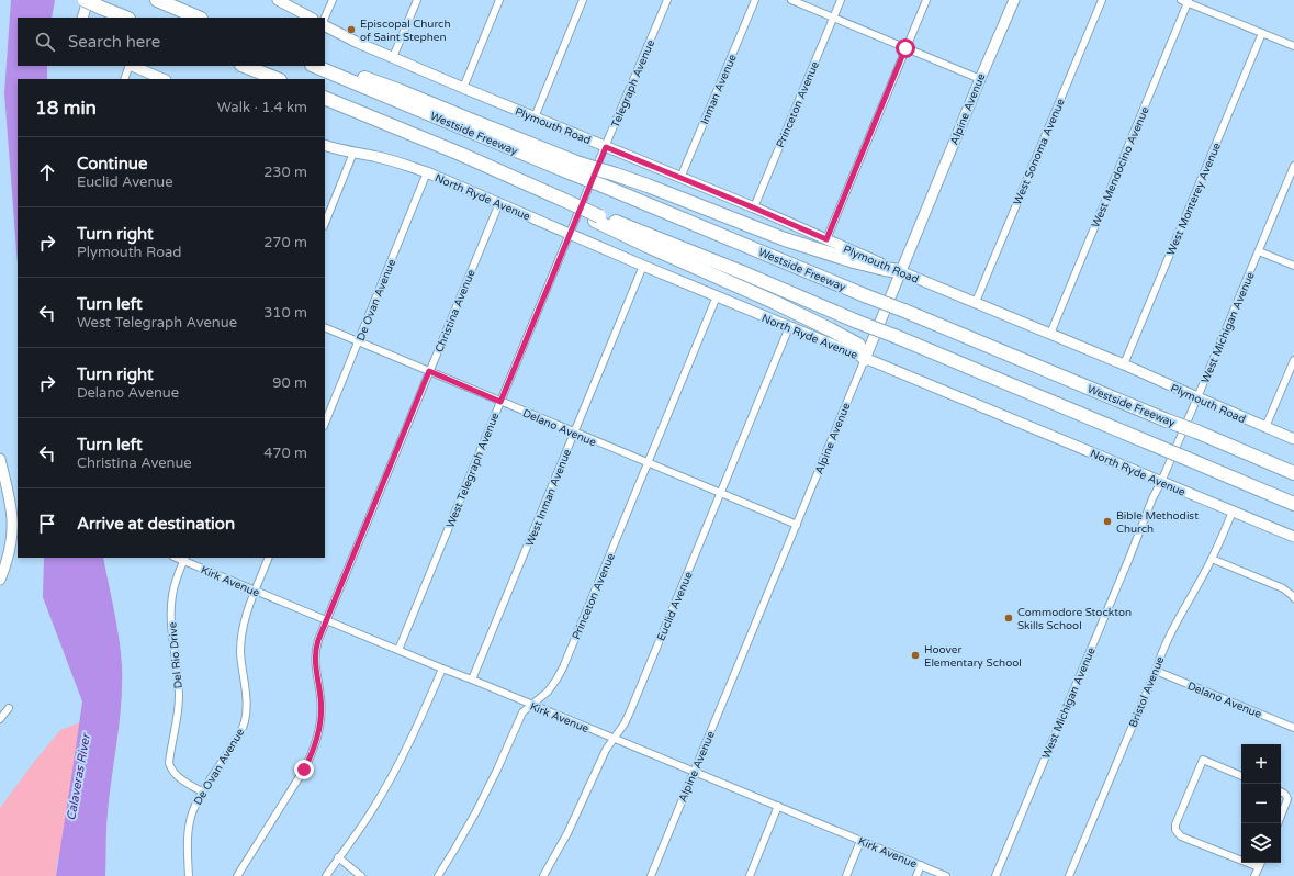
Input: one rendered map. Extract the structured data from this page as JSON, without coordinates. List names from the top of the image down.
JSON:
{
  "streets": {
    "highway": ["Westside Freeway"],
    "street": [
      "Telegraph Avenue",
      "Inman Avenue",
      "Princeton Avenue",
      "Alpine Avenue",
      "Plymouth Road",
      "West Sonoma Avenue",
      "West Mendocino Avenue",
      "North Ryde Avenue",
      "West Monterey Avenue",
      "De Ovan Avenue",
      "Christina Avenue",
      "West Michigan Avenue",
      "Delano Avenue",
      "West Telegraph Avenue",
      "West Inman Avenue",
      "Kirk Avenue",
      "Euclid Avenue",
      "Del Rio Drive",
      "Bristol Avenue"
    ]
  },
  "crossings": [
    ["Telegraph Avenue", "Plymouth Road"],
    ["Telegraph Avenue", "West Telegraph Avenue"],
    ["Inman Avenue", "Plymouth Road"],
    ["Princeton Avenue", "Plymouth Road"],
    ["Princeton Avenue", "North Ryde Avenue"],
    ["Princeton Avenue", "Delano Avenue"],
    ["Princeton Avenue", "Kirk Avenue"],
    ["Alpine Avenue", "Plymouth Road"],
    ["Alpine Avenue", "North Ryde Avenue"],
    ["Alpine Avenue", "Delano Avenue"],
    ["Alpine Avenue", "Kirk Avenue"],
    ["Plymouth Road", "West Sonoma Avenue"],
    ["Plymouth Road", "West Mendocino Avenue"],
    ["Plymouth Road", "West Monterey Avenue"],
    ["Plymouth Road", "West Michigan Avenue"],
    ["North Ryde Avenue", "De Ovan Avenue"],
    ["North Ryde Avenue", "Christina Avenue"],
    ["North Ryde Avenue", "West Michigan Avenue"],
    ["North Ryde Avenue", "West Telegraph Avenue"],
    ["North Ryde Avenue", "West Inman Avenue"],
    ["North Ryde Avenue", "Euclid Avenue"],
    ["North Ryde Avenue", "Bristol Avenue"],
    ["De Ovan Avenue", "Delano Avenue"],
    ["De Ovan Avenue", "Kirk Avenue"],
    ["De Ovan Avenue", "Del Rio Drive"],
    ["Christina Avenue", "Delano Avenue"],
    ["Christina Avenue", "Kirk Avenue"],
    ["Delano Avenue", "West Telegraph Avenue"],
    ["Delano Avenue", "West Inman Avenue"],
    ["Delano Avenue", "Euclid Avenue"],
    ["Delano Avenue", "Bristol Avenue"],
    ["West Telegraph Avenue", "Kirk Avenue"],
    ["West Inman Avenue", "Kirk Avenue"],
    ["Kirk Avenue", "Euclid Avenue"],
    ["Kirk Avenue", "Del Rio Drive"]
  ],
  "water": ["Calaveras River"],
  "places": [
    "Episcopal Church of Saint Stephen",
    "Bible Methodist Church",
    "Commodore Stockton Skills School",
    "Hoover Elementary School"
  ],
  "page": {
    "search": "Search here",
    "heading": ["18 min", "Walk · 1.4 km"],
    "list": [
      ["Continue", "Euclid Avenue", "230 m"],
      ["Turn right", "Plymouth Road", "270 m"],
      ["Turn left", "West Telegraph Avenue", "310 m"],
      ["Turn right", "Delano Avenue", "90 m"],
      ["Turn left", "Christina Avenue", "470 m"],
      "Arrive at destination"
    ],
    "map_buttons": ["+", "−"]
  }
}
